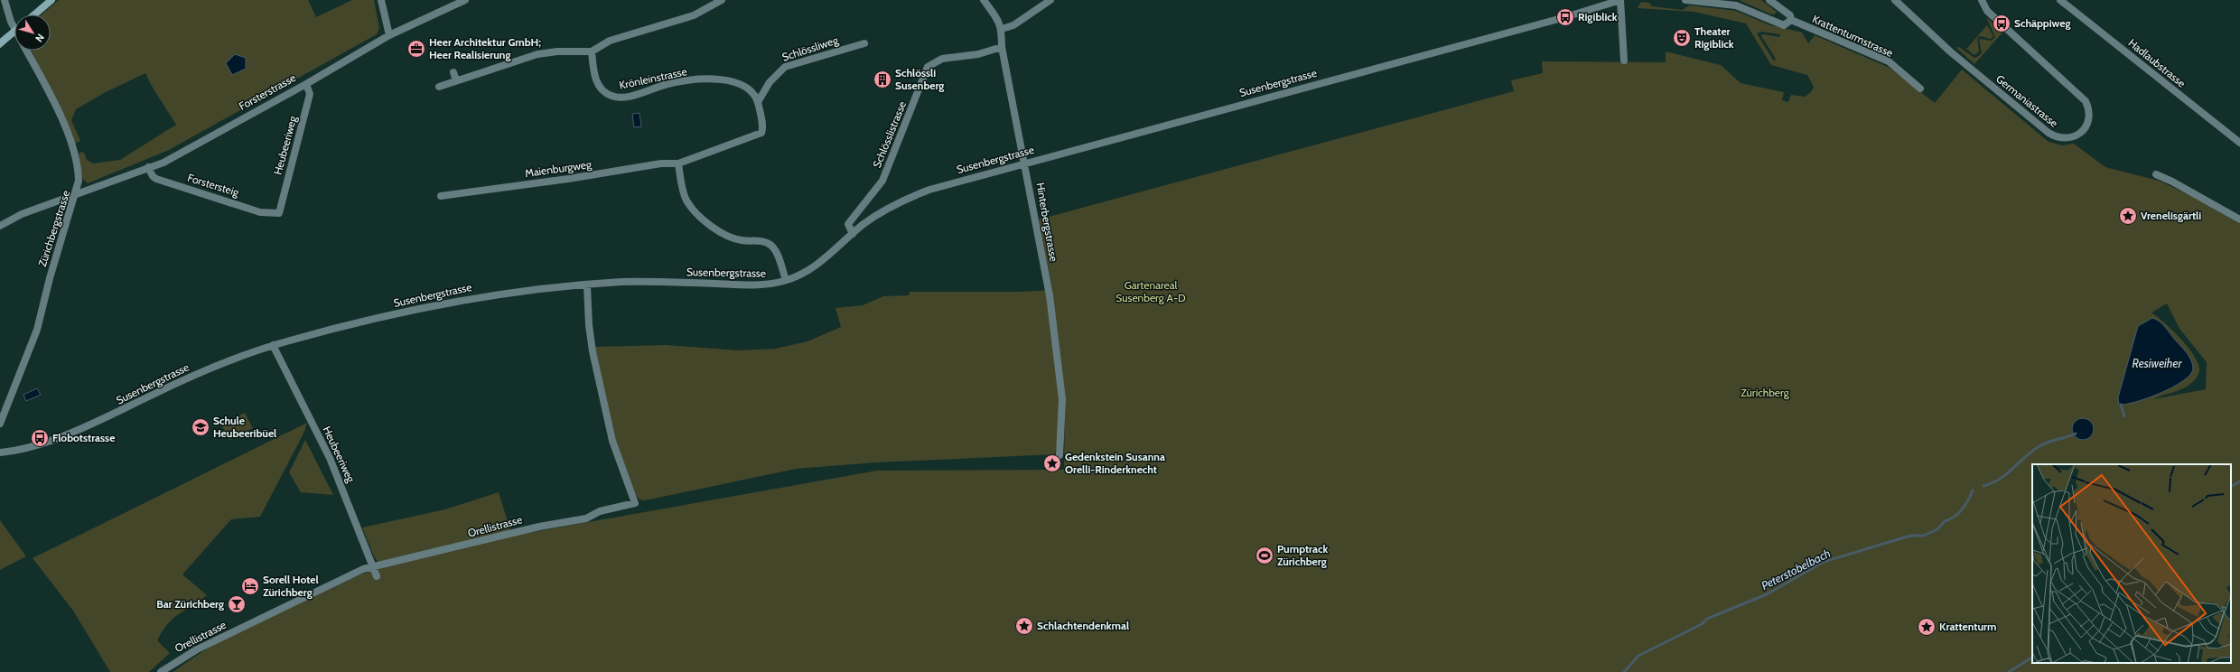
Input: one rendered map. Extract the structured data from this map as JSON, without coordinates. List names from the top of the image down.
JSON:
{
  "streets": {
    "street": [
      "Krattenturmstrasse",
      "Schlössliweg",
      "Hadlaubstrasse",
      "Krönleinstrasse",
      "Susenbergstrasse",
      "Forsterstrasse",
      "Germaniastrasse",
      "Schlösslistrasse",
      "Heubeeriweg",
      "Maienburgweg",
      "Forstersteig",
      "Hinterbergstrasse",
      "Zürichbergstrasse",
      "Orellistrasse"
    ]
  },
  "crossings": [
    ["Schlössliweg", "Krönleinstrasse"],
    ["Krönleinstrasse", "Maienburgweg"],
    ["Susenbergstrasse", "Schlösslistrasse"],
    ["Susenbergstrasse", "Heubeeriweg"],
    ["Susenbergstrasse", "Hinterbergstrasse"],
    ["Susenbergstrasse", "Orellistrasse"],
    ["Forsterstrasse", "Heubeeriweg"],
    ["Forsterstrasse", "Forstersteig"],
    ["Forsterstrasse", "Zürichbergstrasse"],
    ["Schlösslistrasse", "Hinterbergstrasse"],
    ["Heubeeriweg", "Forstersteig"],
    ["Heubeeriweg", "Orellistrasse"]
  ],
  "water": ["Resiweiher", "Peterstobelbach"],
  "parks": ["Gartenareal Susenberg A-D", "Zürichberg"],
  "places": {
    "bus stop": ["Rigiblick", "Schäppiweg", "Flobotstrasse"],
    "theatre": ["Theater Rigiblick"],
    "office": ["Heer Architektur GmbH; Heer Realisierung"],
    "building": ["Schlössli Susenberg"],
    "place": [
      "Vrenelisgärtli",
      "Gedenkstein Susanna Orelli-Rinderknecht",
      "Schlachtendenkmal",
      "Krattenturm"
    ],
    "school or university": ["Schule Heubeeribüel"],
    "sports": ["Pumptrack Zürichberg"],
    "hotel": ["Sorell Hotel Zürichberg"],
    "bar": ["Bar Zürichberg"]
  },
  "north": "bottom right"
}
